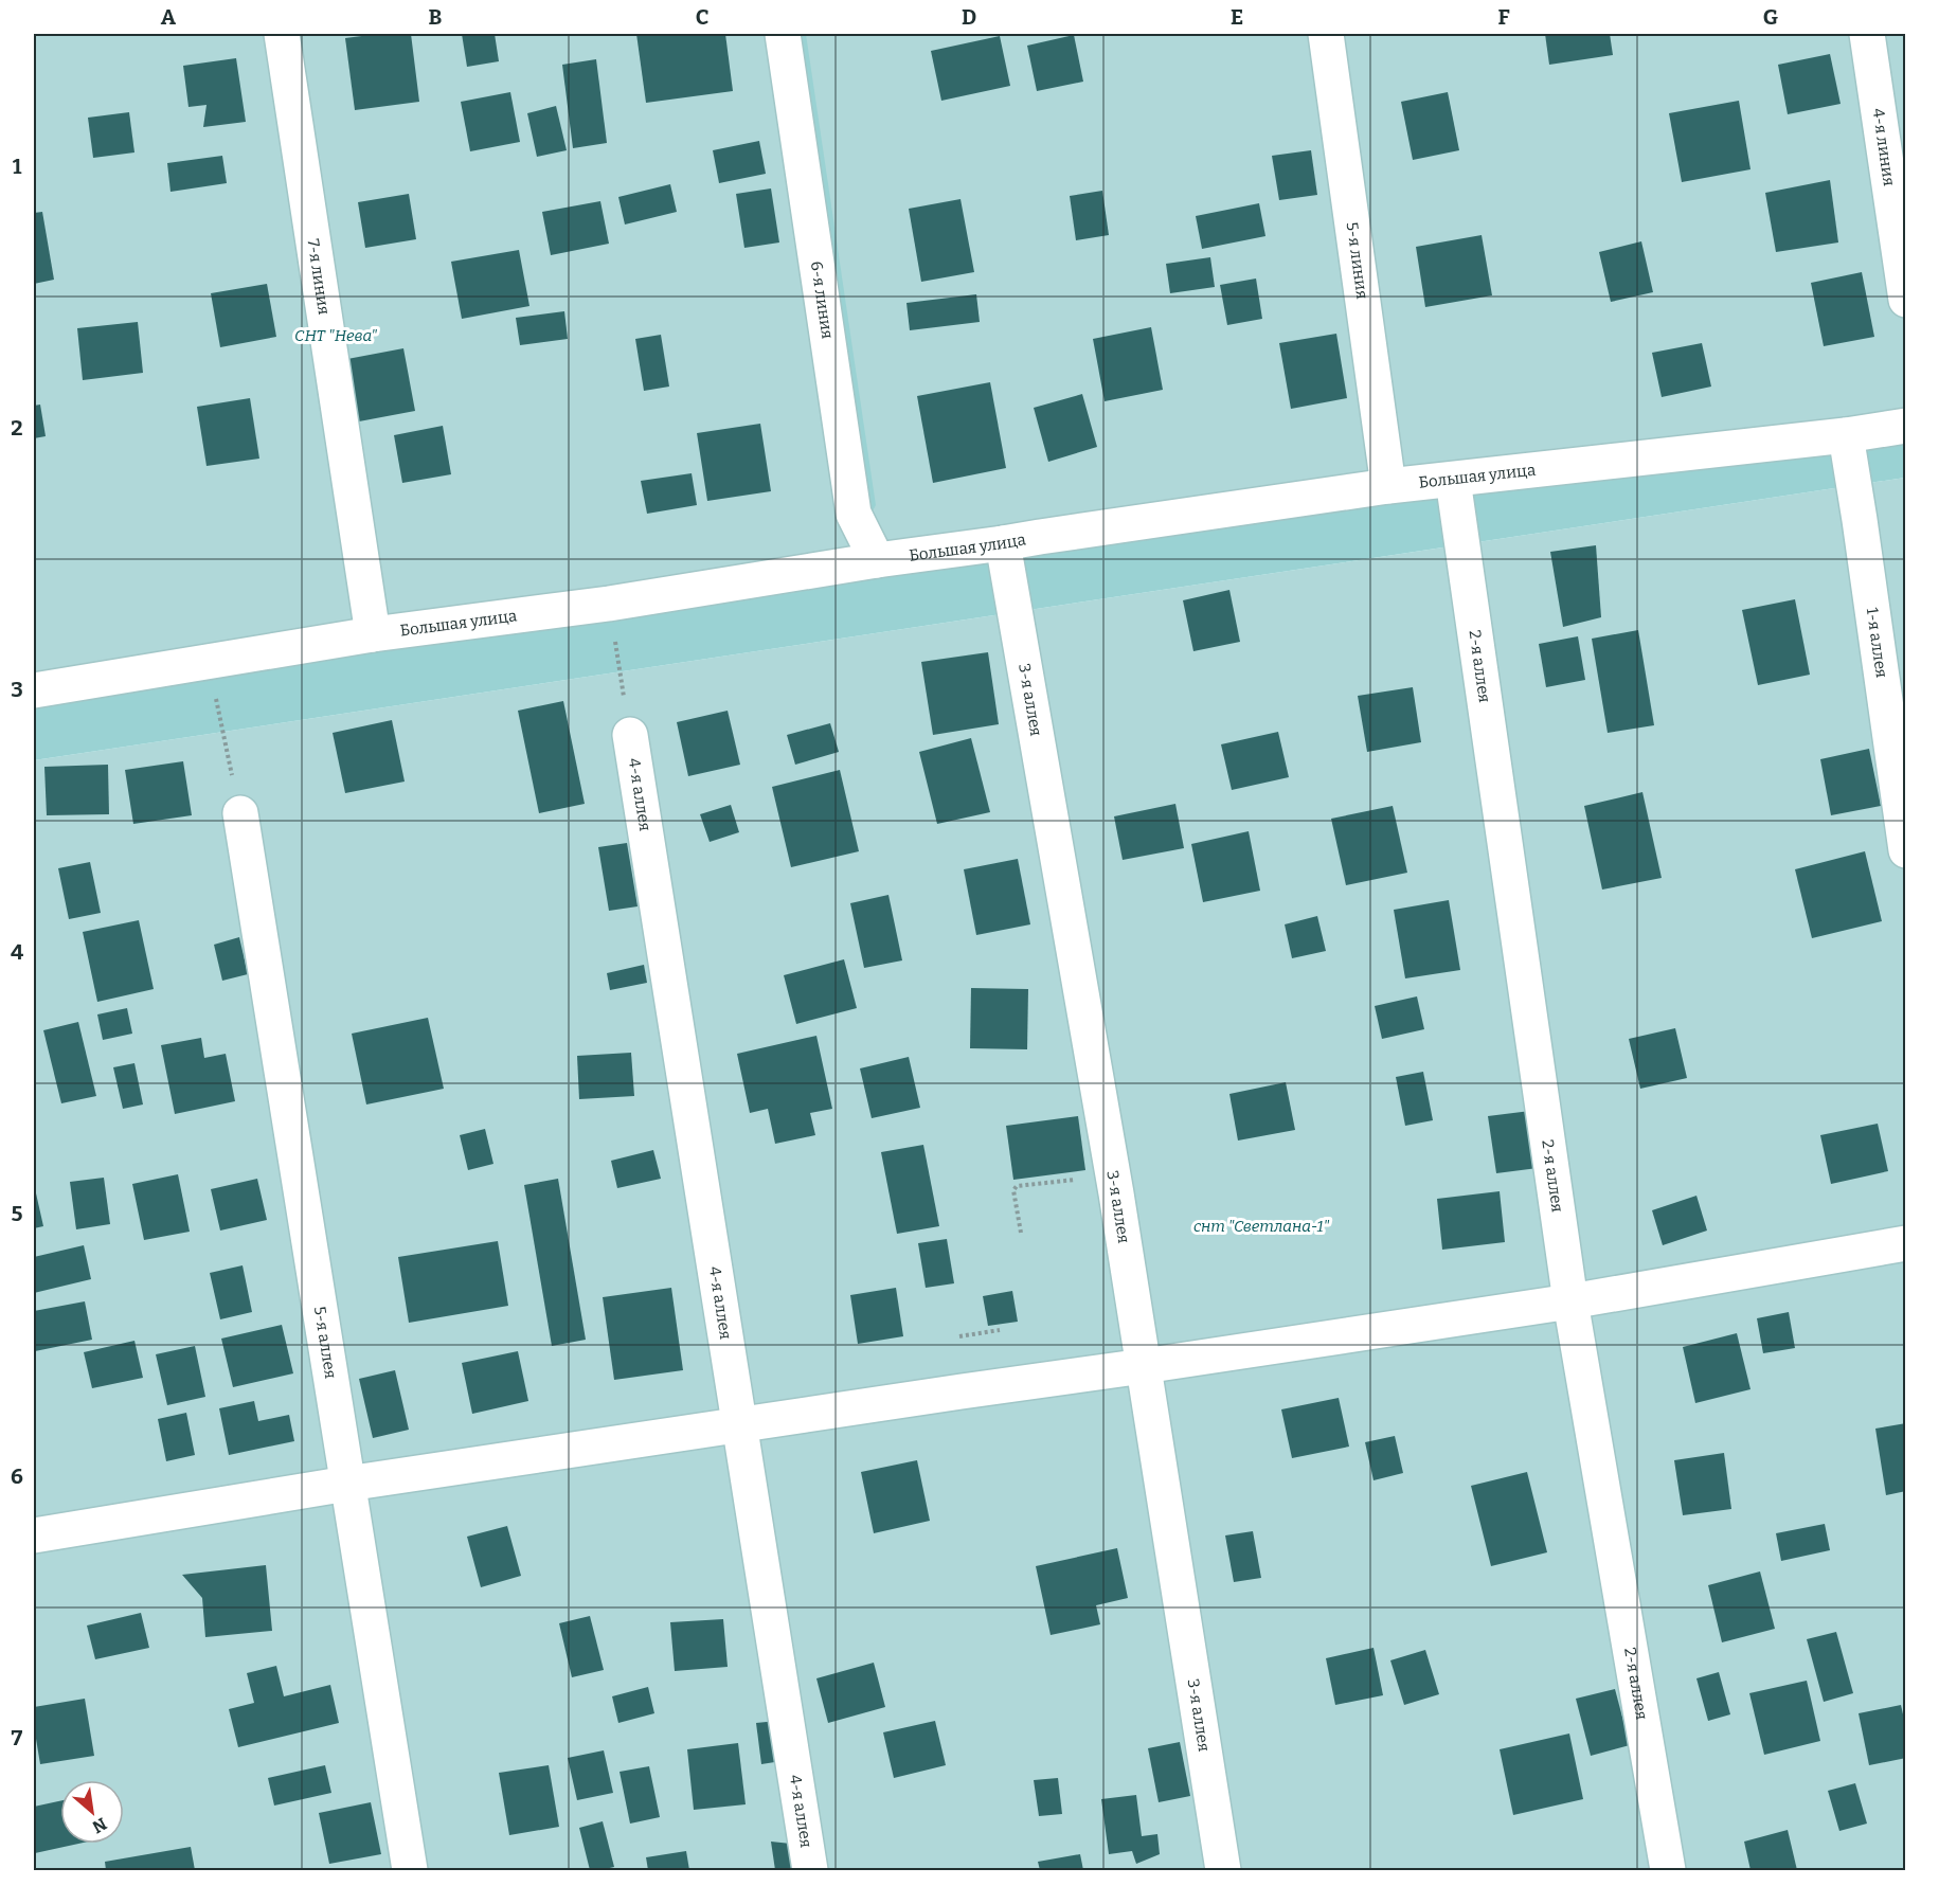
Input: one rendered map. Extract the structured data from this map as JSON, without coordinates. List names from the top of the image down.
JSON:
{
  "streets": {
    "street": [
      "4-я линия",
      "5-я линия",
      "7-я линия",
      "6-я линия",
      "Большая улица",
      "1-я аллея",
      "2-я аллея",
      "3-я аллея",
      "4-я аллея",
      "5-я аллея"
    ]
  },
  "crossings": [
    ["5-я линия", "Большая улица"],
    ["7-я линия", "Большая улица"],
    ["6-я линия", "Большая улица"],
    ["Большая улица", "1-я аллея"],
    ["Большая улица", "2-я аллея"],
    ["Большая улица", "3-я аллея"]
  ],
  "parks": ["СНТ \"Нева\"", "снт \"Светлана-1\""],
  "north": "bottom right",
  "grid": {
    "columns": [
      "A",
      "B",
      "C",
      "D",
      "E",
      "F",
      "G"
    ],
    "rows": [
      "1",
      "2",
      "3",
      "4",
      "5",
      "6",
      "7"
    ]
  }
}
